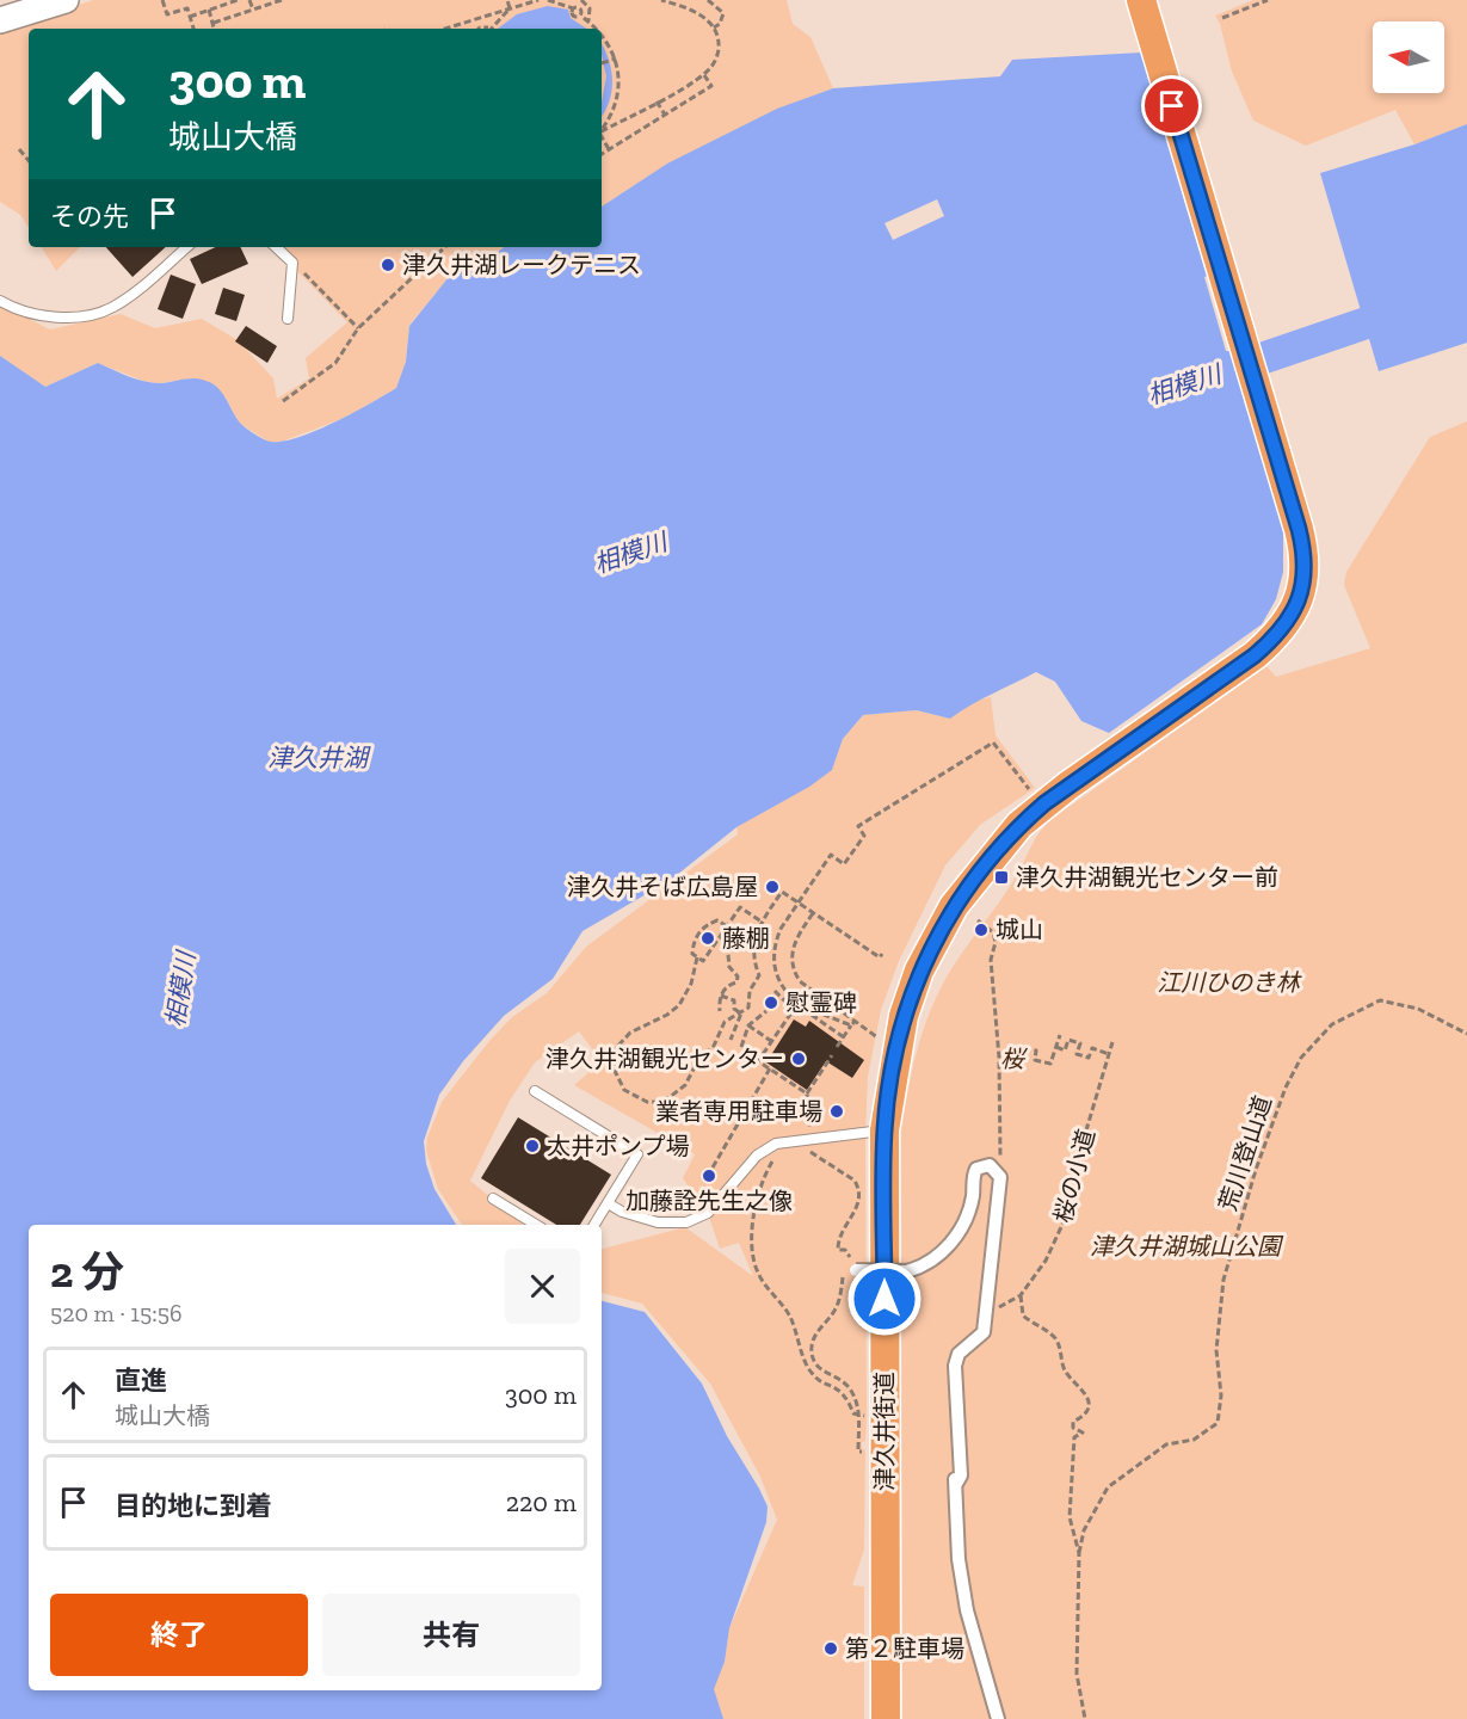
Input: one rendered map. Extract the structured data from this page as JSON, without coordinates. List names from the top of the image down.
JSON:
{
  "streets": {
    "highway": ["津久井街道"],
    "path": ["荒川登山道", "桜の小道"]
  },
  "water": ["相模川", "津久井湖"],
  "parks": ["江川ひのき林", "桜", "津久井湖城山公園"],
  "places": {
    "other": [
      "津久井湖レークテニス",
      "津久井そば広島屋",
      "城山",
      "藤棚",
      "慰霊碑",
      "津久井湖観光センター",
      "業者専用駐車場",
      "太井ポンプ場",
      "加藤詮先生之像",
      "第２駐車場"
    ],
    "transit": ["津久井湖観光センター前"]
  },
  "north": "left",
  "page": {
    "turn": ["300 m", "城山大橋"],
    "then": "その先",
    "heading": ["2 分", "520 m · 15:56"],
    "list": [
      {
        "name": "直進",
        "note": "城山大橋",
        "value": "300 m"
      },
      {
        "name": "目的地に到着",
        "value": "220 m"
      }
    ],
    "buttons": ["終了", "共有"]
  }
}
